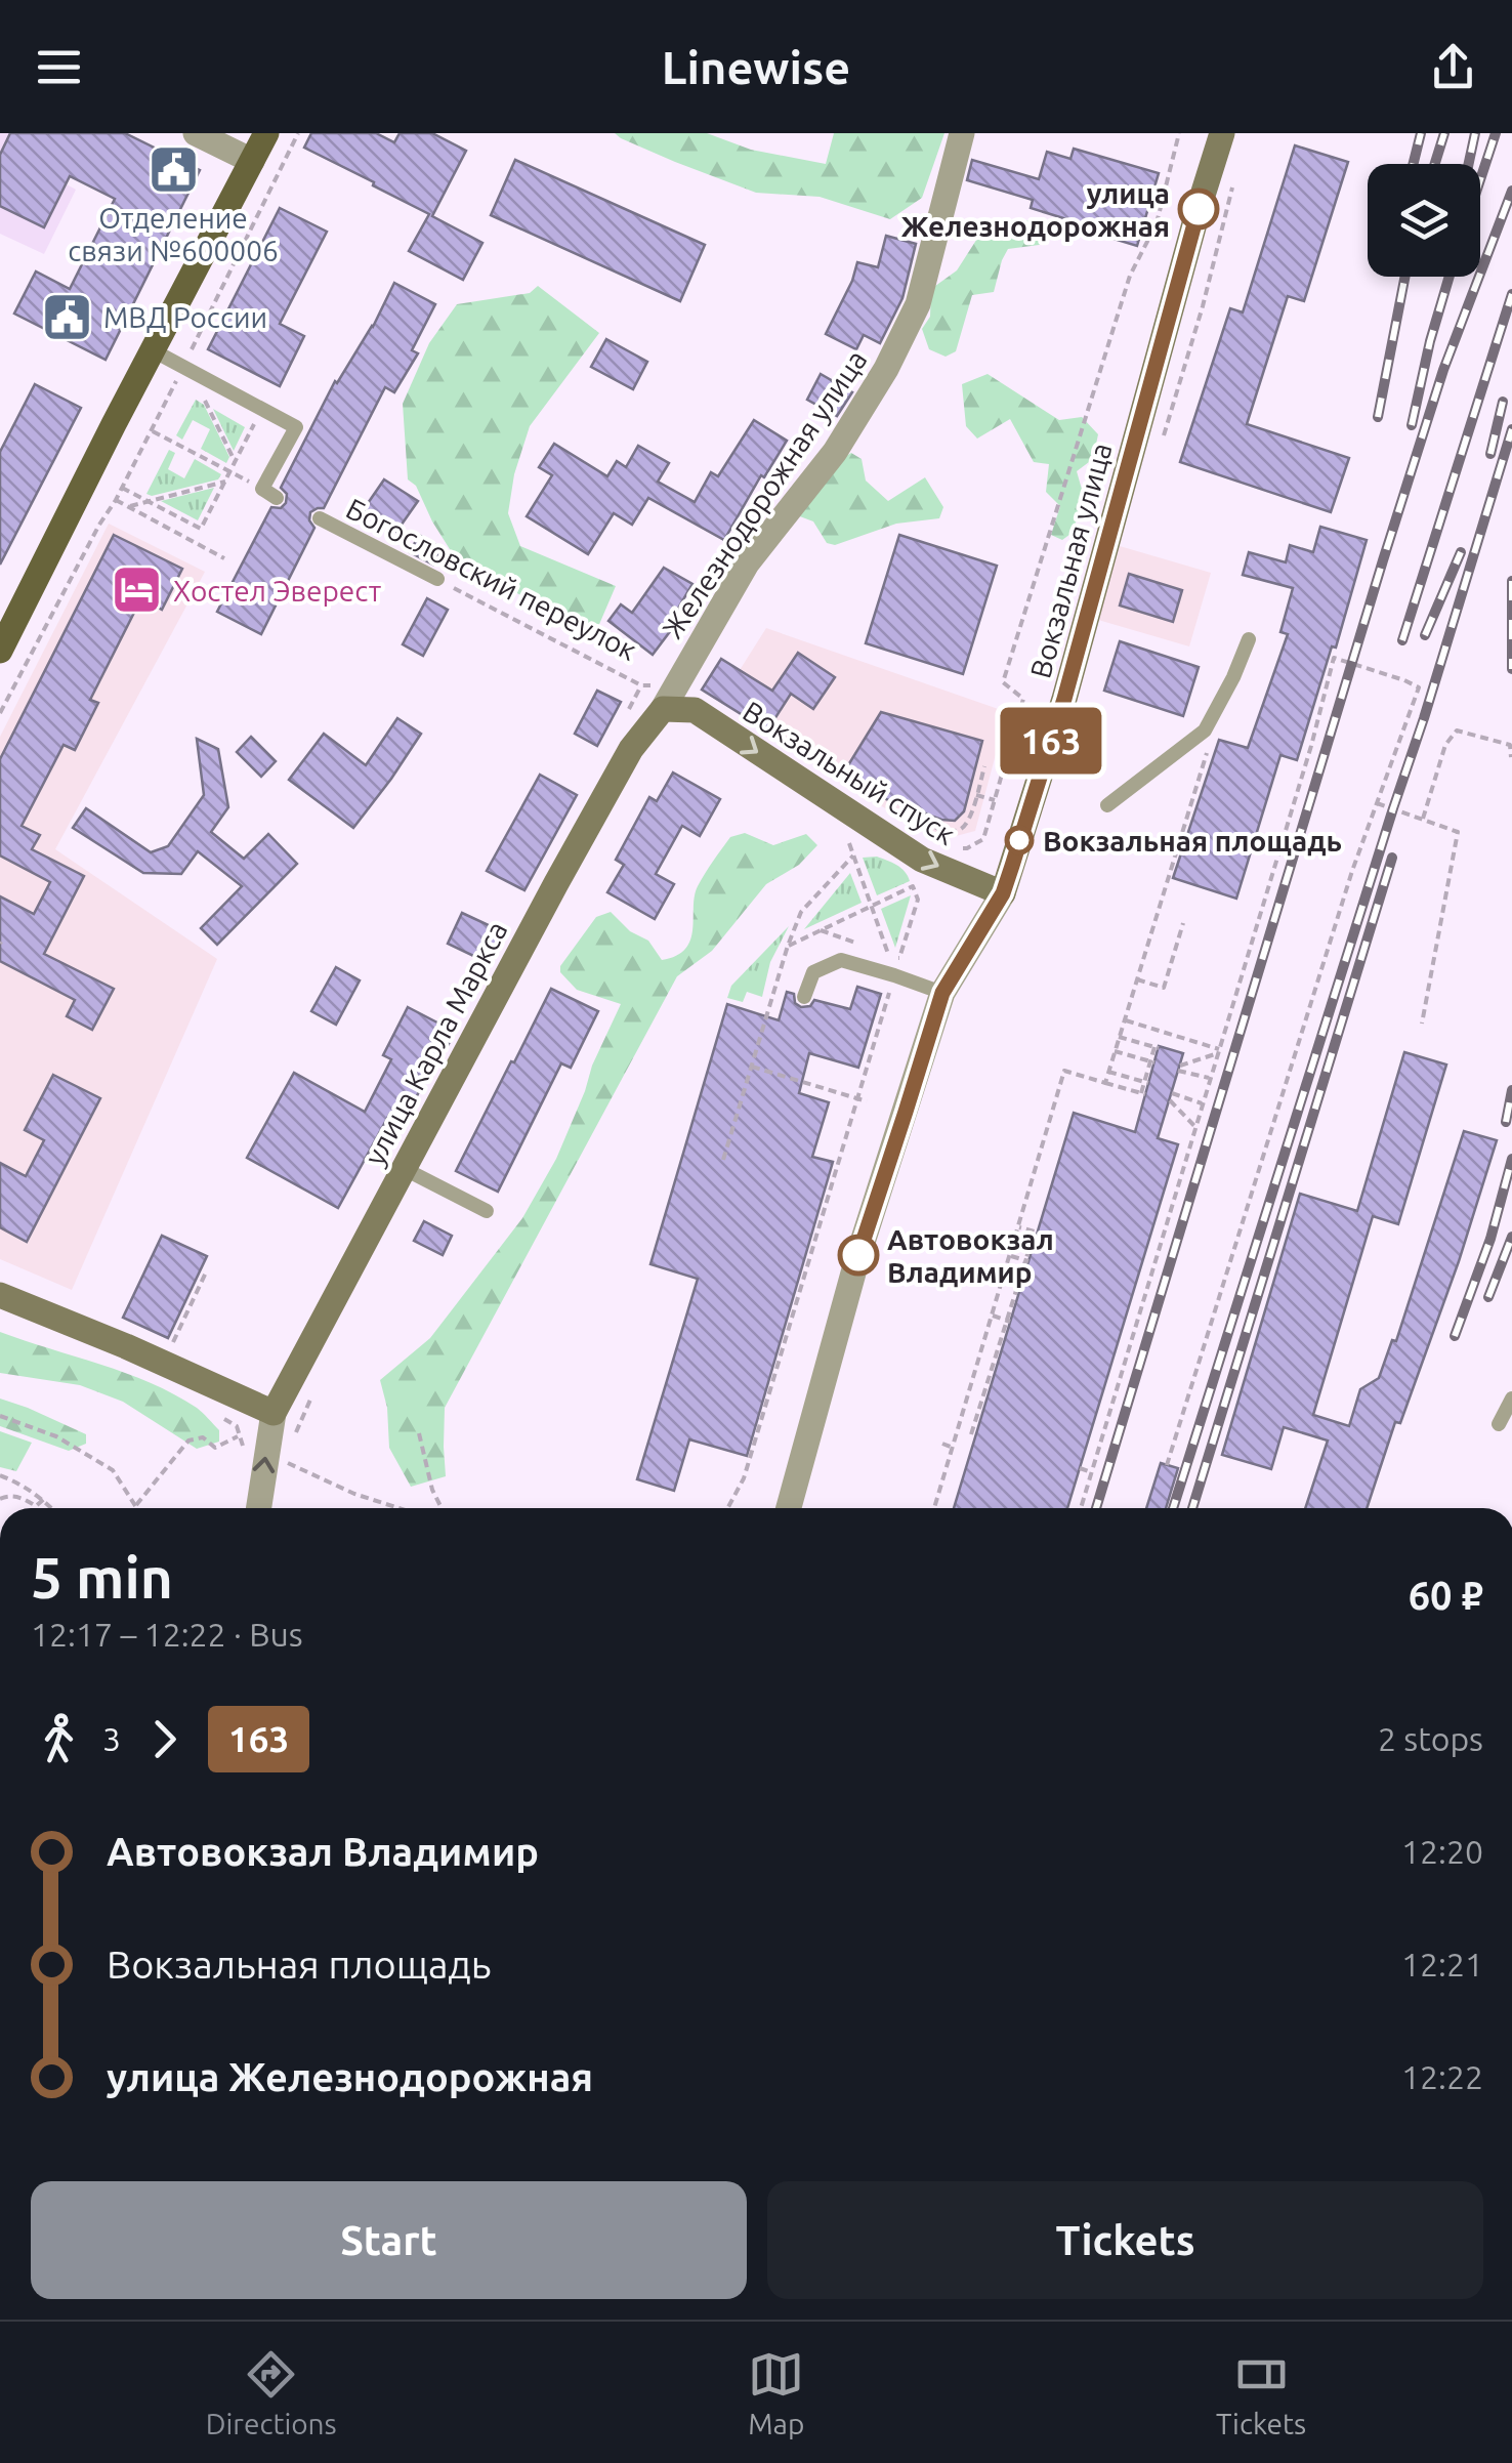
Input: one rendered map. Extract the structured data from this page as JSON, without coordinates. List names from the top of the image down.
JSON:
{
  "streets": {
    "main road": ["Вокзальная улица", "Вокзальный спуск", "улица Карла Маркса"],
    "street": ["Железнодорожная улица"],
    "lane": ["Богословский переулок"]
  },
  "crossings": [
    ["Железнодорожная улица", "Вокзальный спуск"],
    ["Железнодорожная улица", "улица Карла Маркса"],
    ["Вокзальная улица", "Вокзальный спуск"],
    ["Вокзальный спуск", "улица Карла Маркса"]
  ],
  "one_way": ["Вокзальный спуск"],
  "places": {
    "public building": ["Отделение связи №600006", "МВД России"],
    "other": ["улица Железнодорожная", "Вокзальная площадь", "Автовокзал Владимир"],
    "hotel": ["Хостел Эверест"]
  },
  "lines": ["bus line 163"],
  "page": {
    "header": "Linewise",
    "on_map": "163",
    "heading": ["5 min", "12:17 – 12:22 · Bus", "60 ₽"],
    "legs": ["3", "163", "2 stops"],
    "list": [
      {
        "name": "Автовокзал Владимир",
        "value": "12:20"
      },
      {
        "name": "Вокзальная площадь",
        "value": "12:21"
      },
      {
        "name": "улица Железнодорожная",
        "value": "12:22"
      }
    ],
    "buttons": ["Start", "Tickets"],
    "tabs": ["Directions", "Map", "Tickets"]
  }
}
